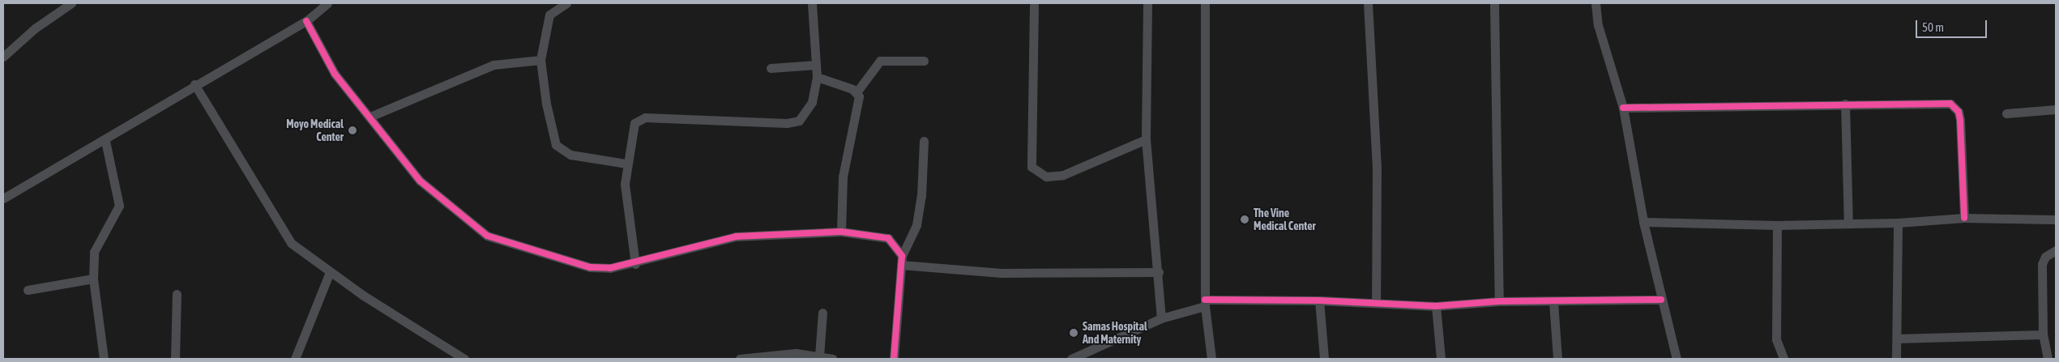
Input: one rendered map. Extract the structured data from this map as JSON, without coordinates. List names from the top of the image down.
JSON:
{
  "places": ["Moyo Medical Center", "The Vine Medical Center", "Samas Hospital And Maternity"],
  "scale_bar": "50 m"
}
